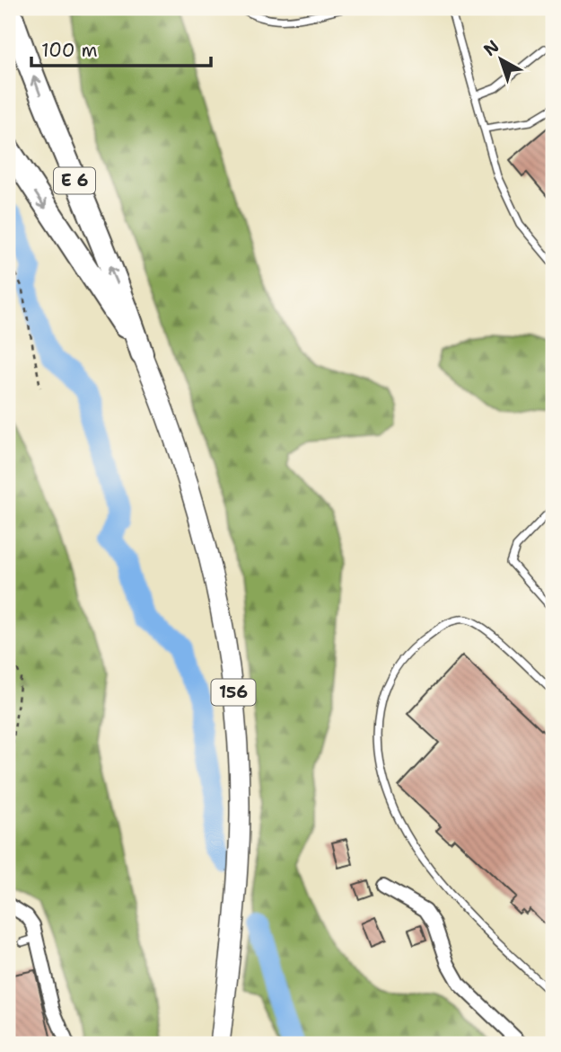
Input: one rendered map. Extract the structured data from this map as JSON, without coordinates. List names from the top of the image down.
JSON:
{
  "streets": {
    "highway": ["E 6"],
    "main road": ["156"]
  },
  "crossings": [
    ["E 6", "156"]
  ],
  "scale_bar": "100 m",
  "north": "top left"
}
